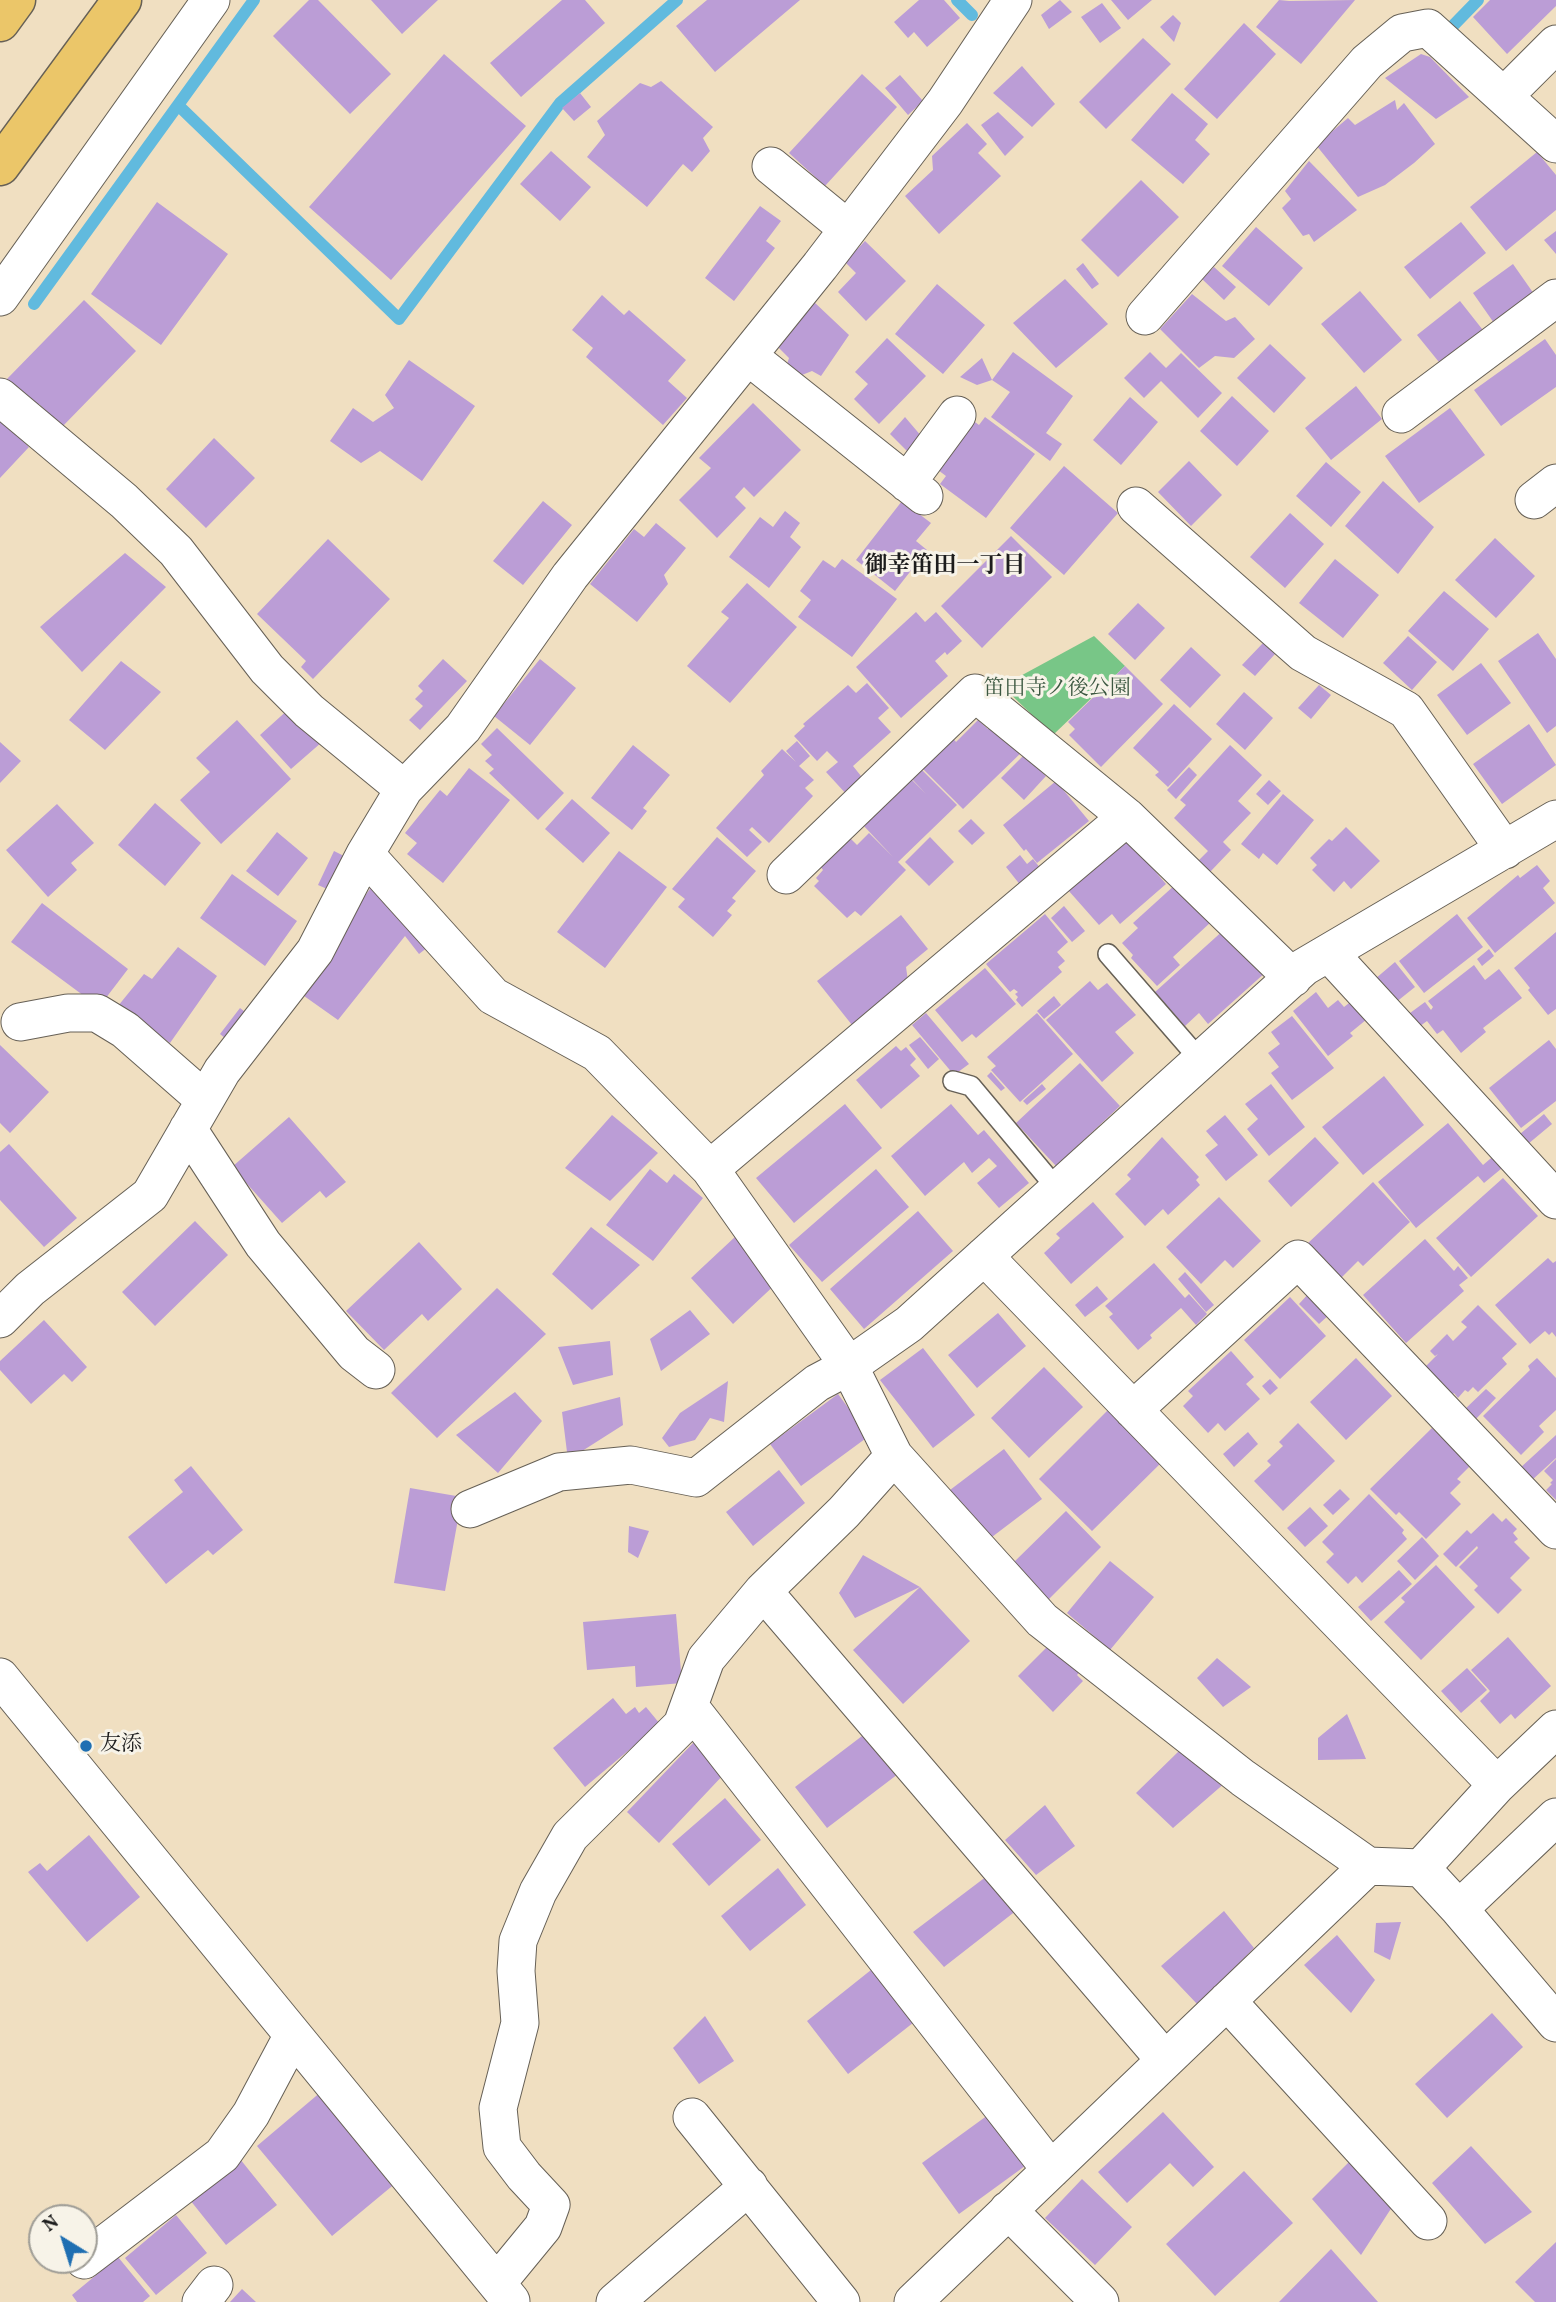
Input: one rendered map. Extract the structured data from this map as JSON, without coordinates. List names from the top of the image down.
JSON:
{
  "districts": ["御幸笛田一丁目"],
  "parks": ["笛田寺ノ後公園"],
  "places": ["友添"],
  "north": "top left"
}
